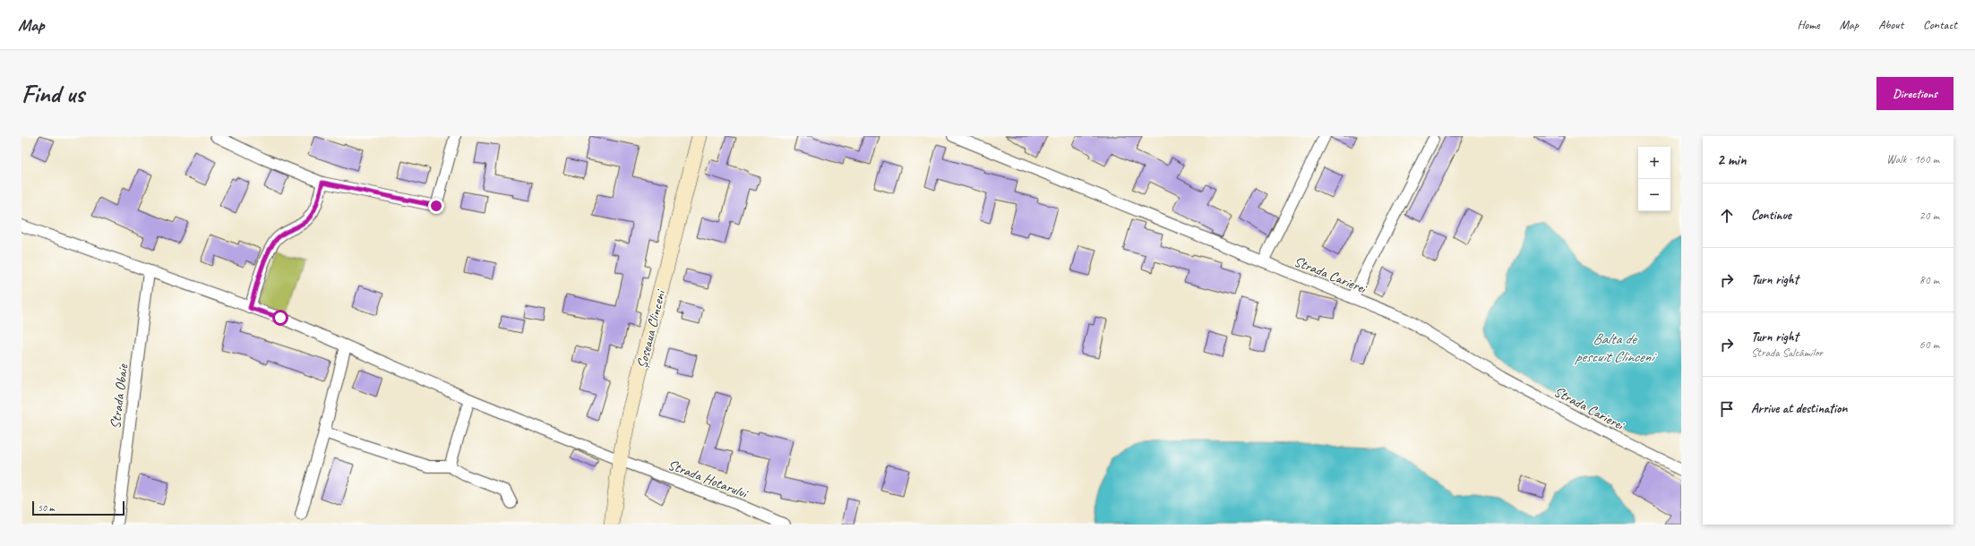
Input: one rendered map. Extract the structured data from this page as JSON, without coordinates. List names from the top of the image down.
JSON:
{
  "streets": {
    "main road": ["Șoseaua Clinceni"],
    "street": ["Strada Carierei", "Strada Obaie", "Strada Hotarului"]
  },
  "crossings": [
    ["Șoseaua Clinceni", "Strada Hotarului"],
    ["Strada Obaie", "Strada Hotarului"]
  ],
  "water": ["Balta de pescuit Clinceni"],
  "scale_bar": "50 m",
  "page": {
    "header": "Map",
    "nav": [
      "Home",
      "Map",
      "About",
      "Contact"
    ],
    "buttons": "Directions",
    "title": "Find us",
    "heading": ["2 min", "Walk · 160 m"],
    "map_buttons": ["+", "−"],
    "list": [
      ["Continue", "20 m"],
      ["Turn right", "80 m"],
      ["Turn right", "Strada Salcâmilor", "60 m"],
      "Arrive at destination"
    ],
    "scale": "50 m"
  }
}
